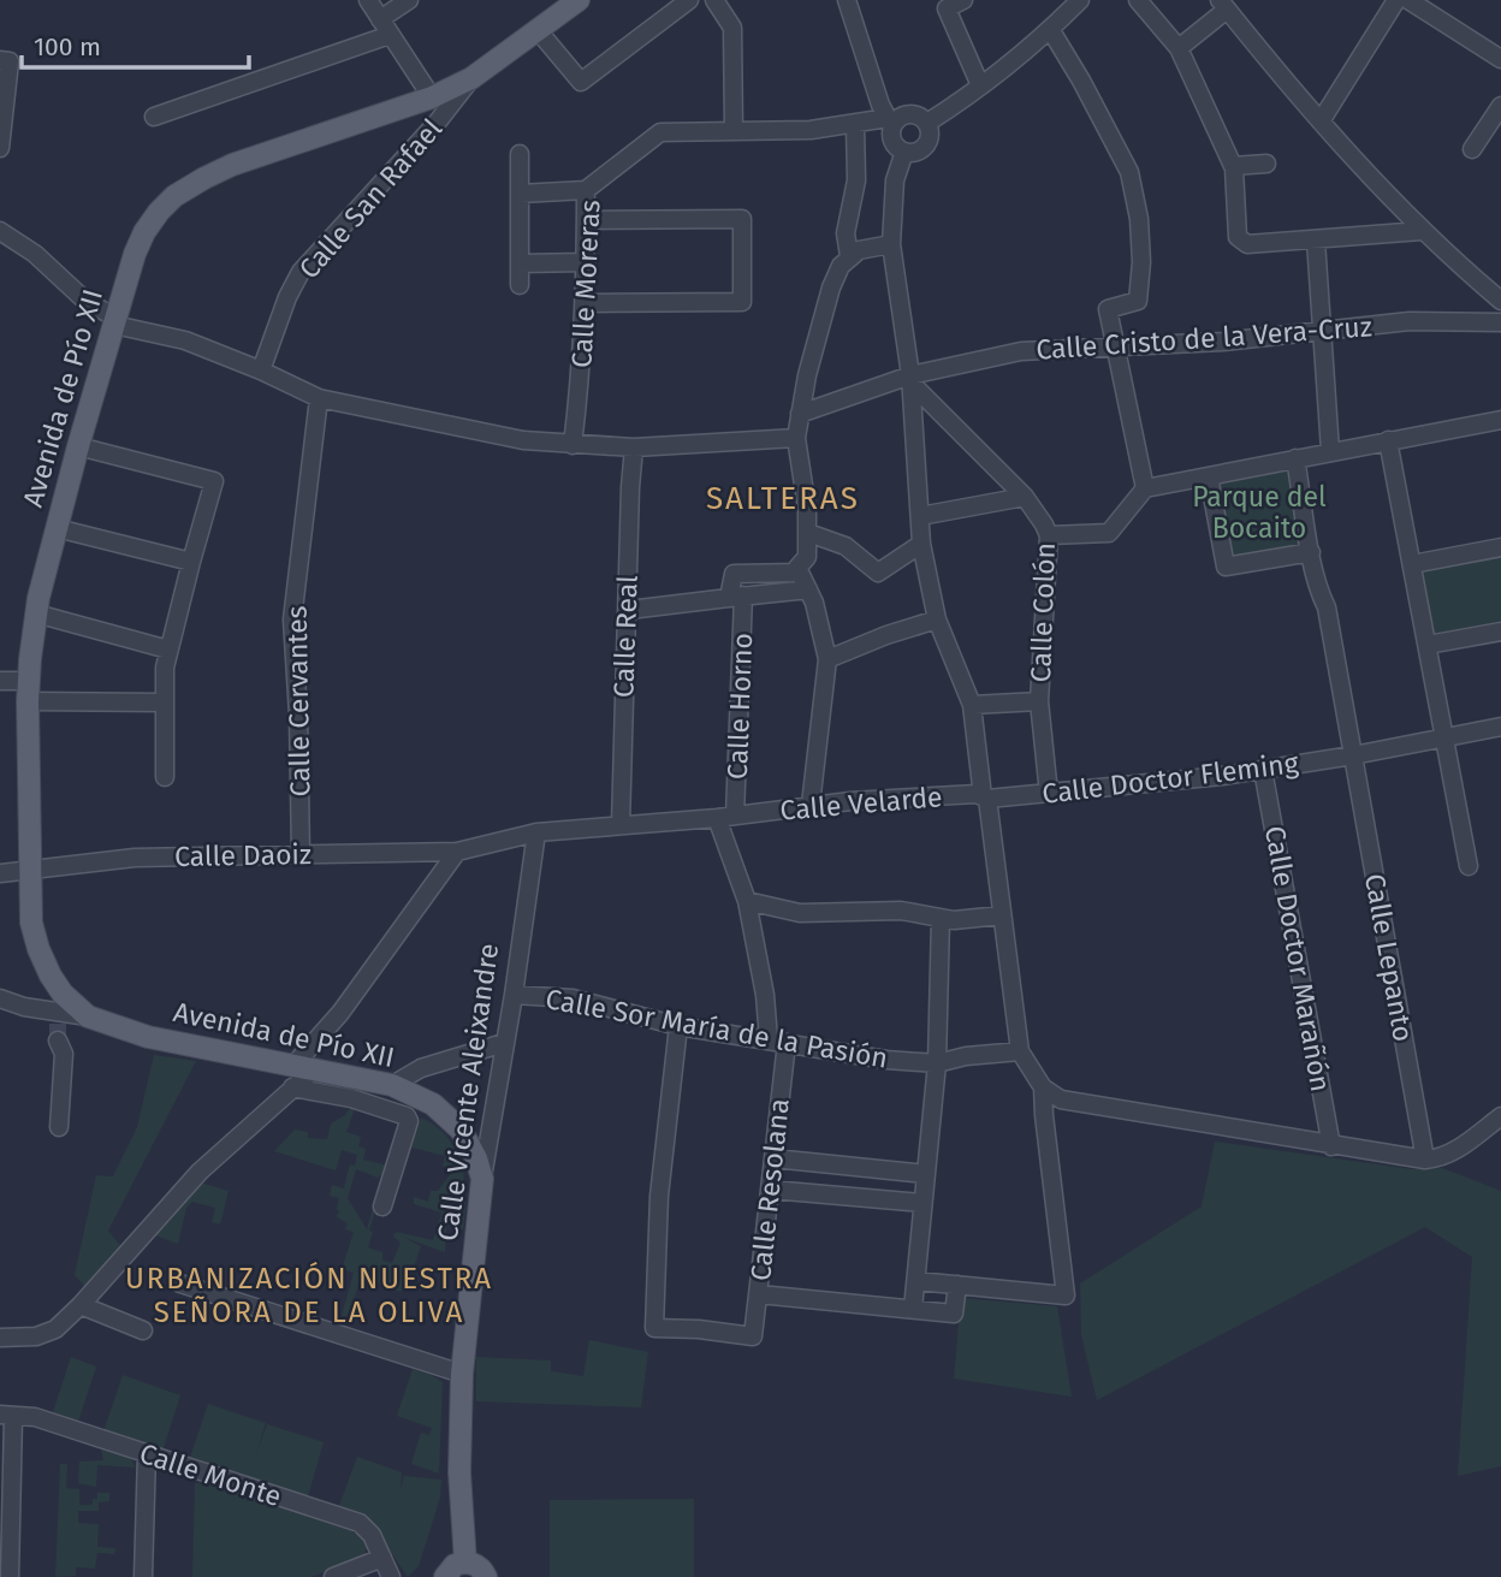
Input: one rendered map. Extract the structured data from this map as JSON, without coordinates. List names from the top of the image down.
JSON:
{
  "streets": {
    "main road": ["Avenida de Pío XII", "Calle Vicente Aleixandre"],
    "street": [
      "Calle San Rafael",
      "Calle Moreras",
      "Calle Cristo de la Vera-Cruz",
      "Calle Colón",
      "Calle Real",
      "Calle Cervantes",
      "Calle Horno",
      "Calle Doctor Fleming",
      "Calle Velarde",
      "Calle Daoiz",
      "Calle Lepanto",
      "Calle Doctor Marañón",
      "Calle Sor María de la Pasión",
      "Calle Resolana",
      "Calle Monte"
    ]
  },
  "crossings": [
    ["Calle San Rafael", "Avenida de Pío XII"],
    ["Calle Cristo de la Vera-Cruz", "Calle Colón"],
    ["Avenida de Pío XII", "Calle Daoiz"],
    ["Avenida de Pío XII", "Calle Vicente Aleixandre"],
    ["Calle Colón", "Calle Doctor Fleming"],
    ["Calle Real", "Calle Velarde"],
    ["Calle Real", "Calle Daoiz"],
    ["Calle Cervantes", "Calle Daoiz"],
    ["Calle Horno", "Calle Velarde"],
    ["Calle Horno", "Calle Resolana"],
    ["Calle Doctor Fleming", "Calle Velarde"],
    ["Calle Doctor Fleming", "Calle Lepanto"],
    ["Calle Doctor Fleming", "Calle Doctor Marañón"],
    ["Calle Velarde", "Calle Daoiz"],
    ["Calle Velarde", "Calle Resolana"],
    ["Calle Daoiz", "Calle Vicente Aleixandre"],
    ["Calle Sor María de la Pasión", "Calle Vicente Aleixandre"],
    ["Calle Sor María de la Pasión", "Calle Resolana"]
  ],
  "districts": ["SALTERAS", "URBANIZACIÓN NUESTRA SEÑORA DE LA OLIVA"],
  "parks": ["Parque del Bocaito"],
  "scale_bar": "100 m"
}
